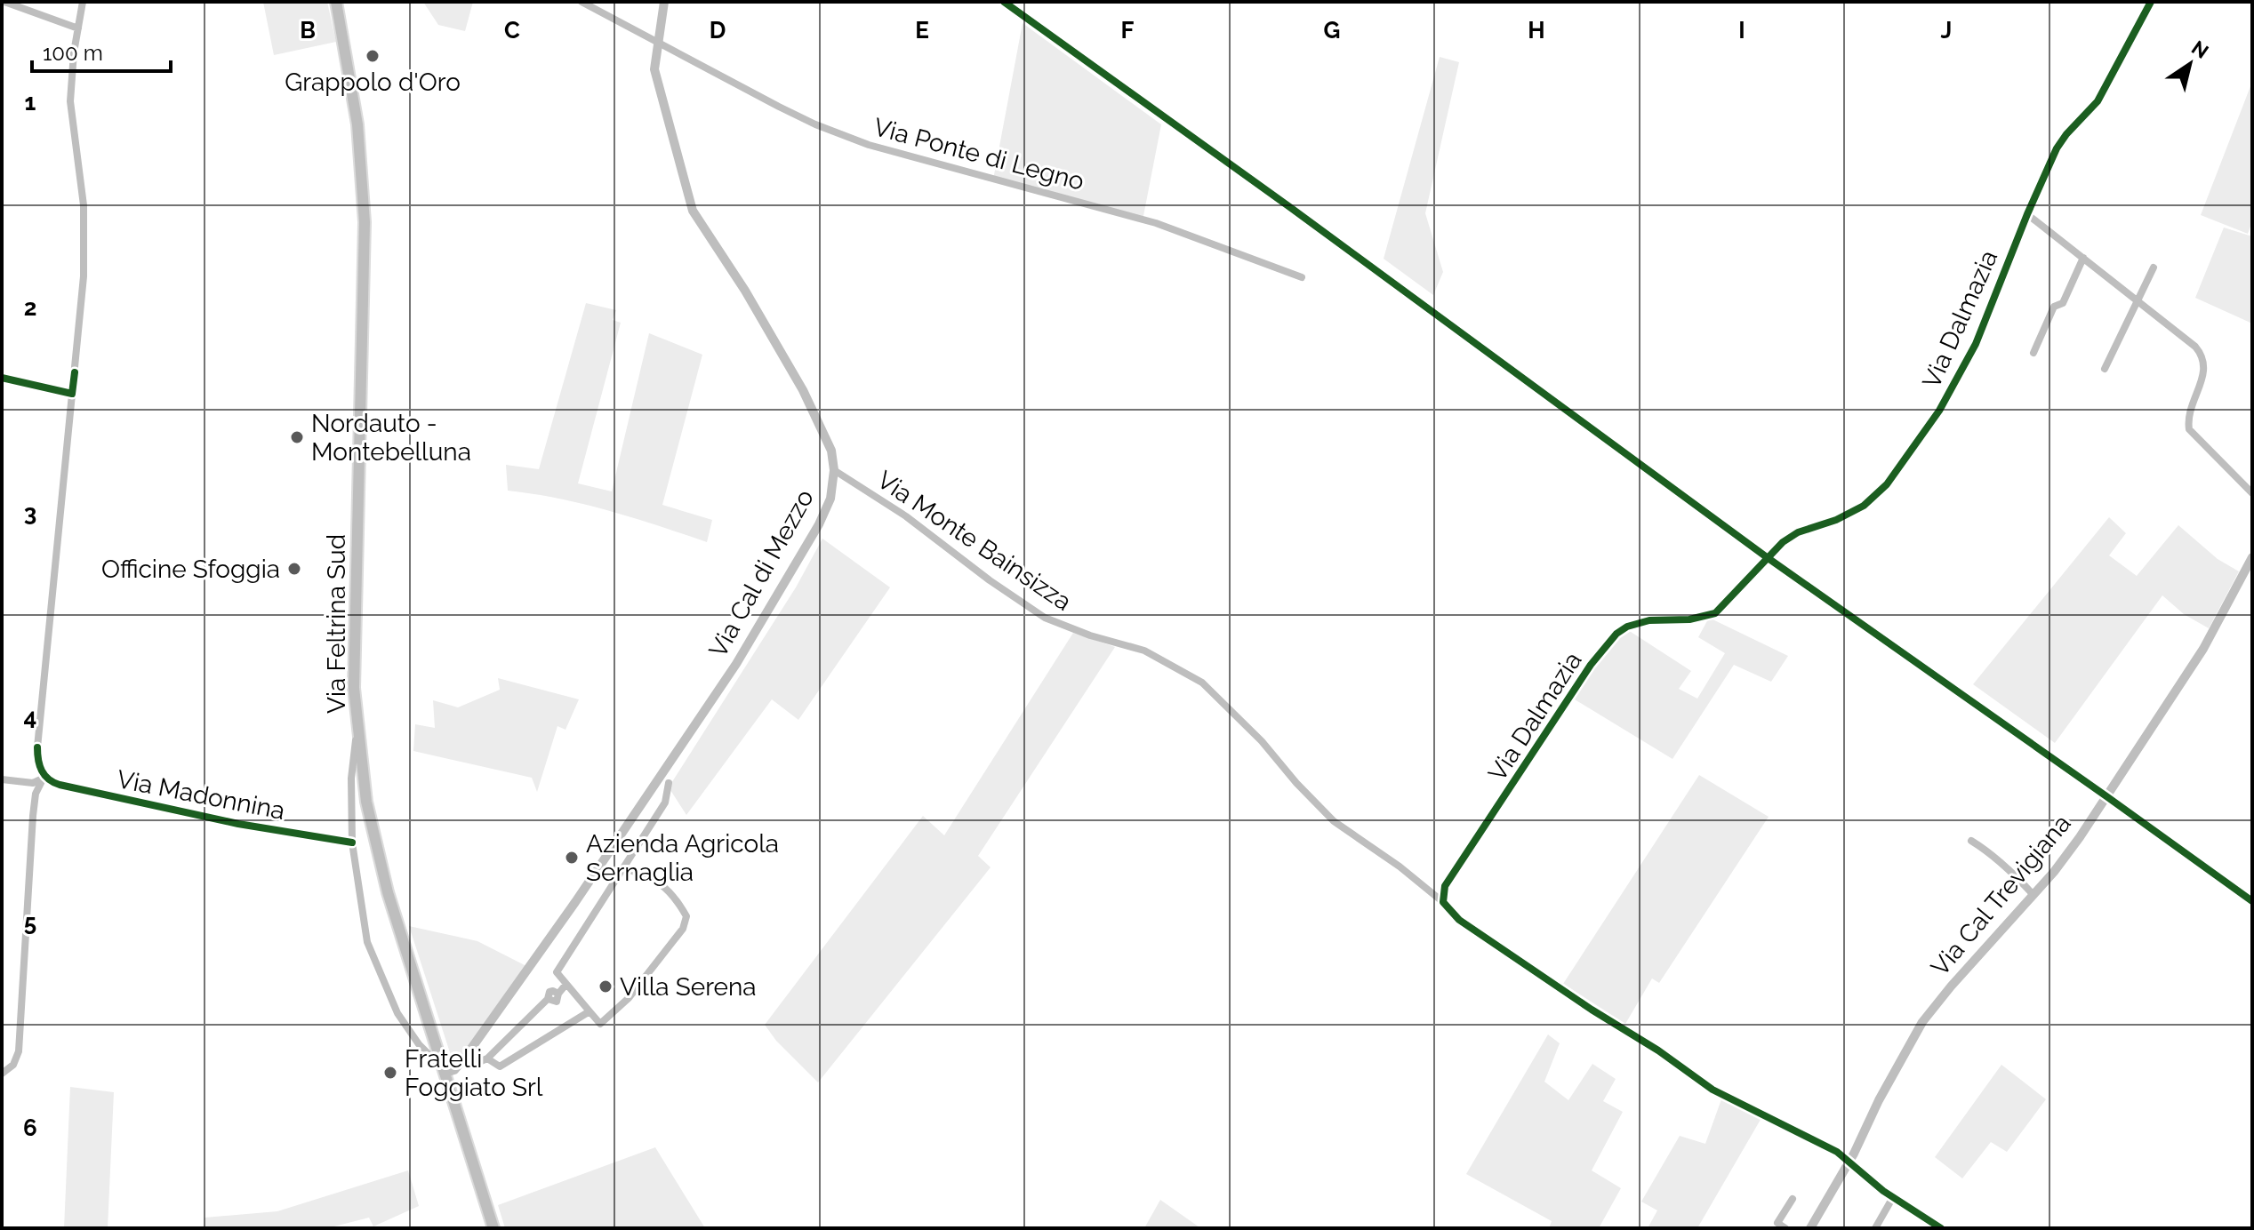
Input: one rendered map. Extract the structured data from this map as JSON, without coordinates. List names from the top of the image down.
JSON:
{
  "streets": {
    "main road": ["Via Feltrina Sud"],
    "street": [
      "Via Ponte di Legno",
      "Via Dalmazia",
      "Via Monte Bainsizza",
      "Via Cal di Mezzo",
      "Via Madonnina",
      "Via Cal Trevigiana"
    ]
  },
  "crossings": [
    ["Via Ponte di Legno", "Via Cal di Mezzo"],
    ["Via Dalmazia", "Via Monte Bainsizza"],
    ["Via Monte Bainsizza", "Via Cal di Mezzo"],
    ["Via Cal di Mezzo", "Via Feltrina Sud"]
  ],
  "places": [
    "Grappolo d'Oro",
    "Nordauto - Montebelluna",
    "Officine Sfoggia",
    "Azienda Agricola Sernaglia",
    "Villa Serena",
    "Fratelli Foggiato Srl"
  ],
  "scale_bar": "100 m",
  "north": "top right",
  "grid": {
    "columns": [
      "B",
      "C",
      "D",
      "E",
      "F",
      "G",
      "H",
      "I",
      "J"
    ],
    "rows": [
      "1",
      "2",
      "3",
      "4",
      "5",
      "6"
    ]
  }
}
